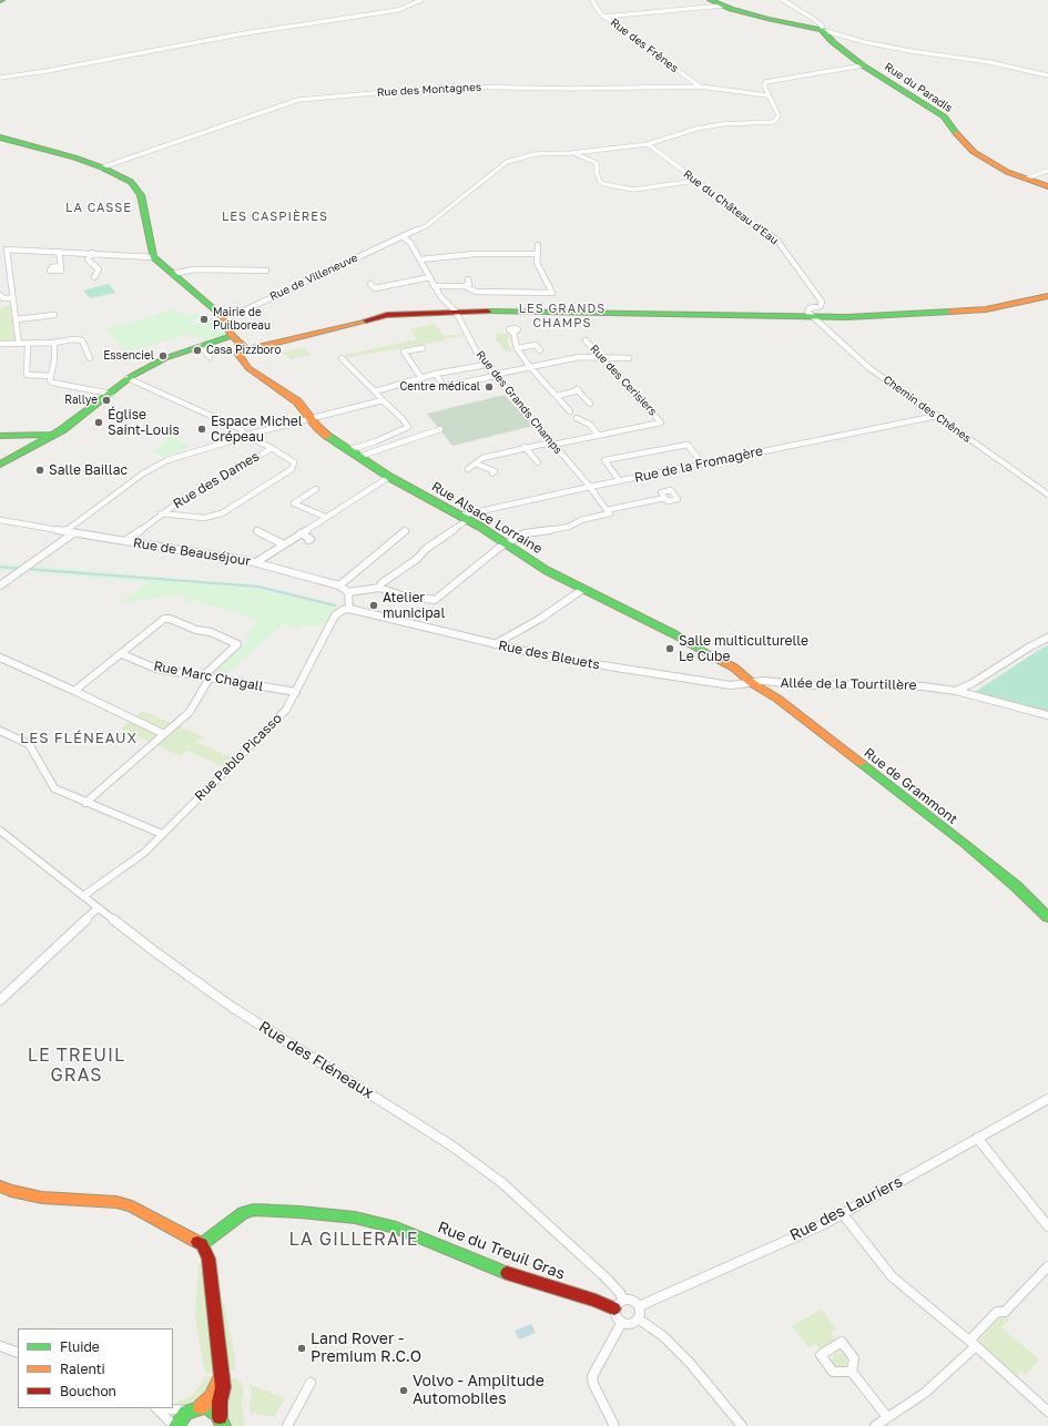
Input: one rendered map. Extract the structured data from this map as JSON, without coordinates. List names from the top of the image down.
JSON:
{
  "streets": {
    "street": [
      "Rue des Frênes",
      "Rue du Paradis",
      "Rue des Montagnes",
      "Rue du Château d'Eau",
      "Rue de Villeneuve",
      "Rue des Cerisiers",
      "Rue des Grands Champs",
      "Chemin des Chênes",
      "Rue de la Fromagère",
      "Rue des Dames",
      "Rue Alsace Lorraine",
      "Rue de Beauséjour",
      "Rue des Bleuets",
      "Rue Marc Chagall",
      "Allée de la Tourtillère",
      "Rue Pablo Picasso",
      "Rue de Grammont",
      "Rue des Fléneaux",
      "Rue des Lauriers",
      "Rue du Treuil Gras"
    ]
  },
  "crossings": [
    ["Rue des Frênes", "Rue des Montagnes"],
    ["Rue des Montagnes", "Rue de Villeneuve"],
    ["Rue du Château d'Eau", "Rue de Villeneuve"],
    ["Rue du Château d'Eau", "Chemin des Chênes"],
    ["Rue de Villeneuve", "Rue des Grands Champs"],
    ["Rue des Grands Champs", "Rue de la Fromagère"],
    ["Chemin des Chênes", "Rue de la Fromagère"],
    ["Rue de la Fromagère", "Rue Alsace Lorraine"],
    ["Rue des Dames", "Rue de Beauséjour"],
    ["Rue Alsace Lorraine", "Rue des Bleuets"],
    ["Rue Alsace Lorraine", "Allée de la Tourtillère"],
    ["Rue Alsace Lorraine", "Rue de Grammont"],
    ["Rue des Bleuets", "Allée de la Tourtillère"],
    ["Rue des Bleuets", "Rue Pablo Picasso"],
    ["Rue des Bleuets", "Rue de Grammont"],
    ["Rue Marc Chagall", "Rue Pablo Picasso"],
    ["Allée de la Tourtillère", "Rue de Grammont"],
    ["Rue Pablo Picasso", "Rue des Fléneaux"],
    ["Rue des Fléneaux", "Rue des Lauriers"],
    ["Rue des Fléneaux", "Rue du Treuil Gras"],
    ["Rue des Lauriers", "Rue du Treuil Gras"]
  ],
  "districts": [
    "LA CASSE",
    "LES CASPIÈRES",
    "LES GRANDS CHAMPS",
    "LES FLÉNEAUX",
    "LE TREUIL GRAS",
    "LA GILLERAIE"
  ],
  "places": [
    "Mairie de Puilboreau",
    "Casa Pizzboro",
    "Essenciel",
    "Centre médical",
    "Rallye",
    "Église Saint-Louis",
    "Espace Michel Crépeau",
    "Salle Baillac",
    "Atelier municipal",
    "Salle multiculturelle Le Cube",
    "Land Rover - Premium R.C.O",
    "Volvo - Amplitude Automobiles"
  ],
  "legend": ["Fluide", "Ralenti", "Bouchon"]
}
